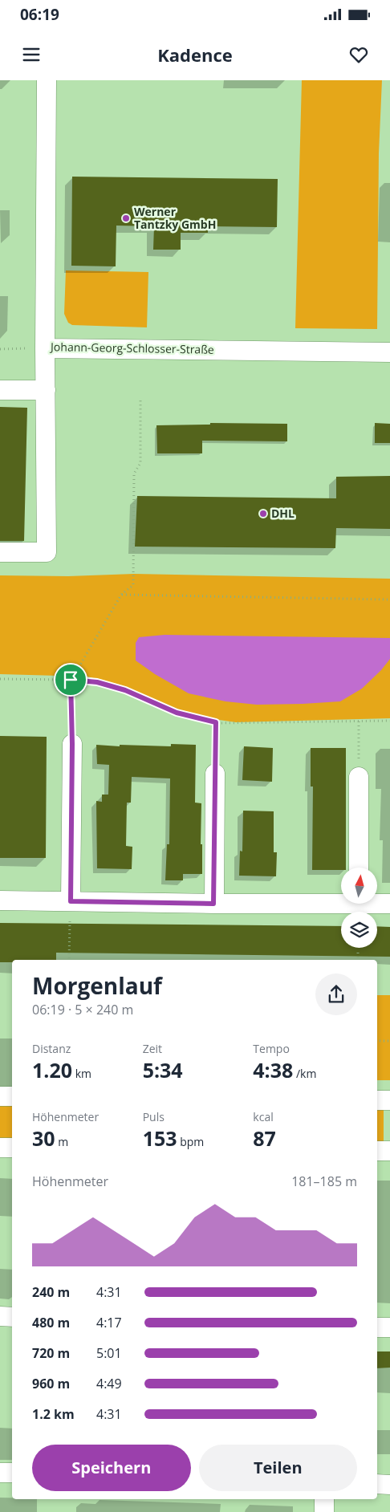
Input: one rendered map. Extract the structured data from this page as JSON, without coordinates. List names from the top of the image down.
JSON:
{
  "streets": {
    "street": ["Johann-Georg-Schlosser-Straße"]
  },
  "places": ["Werner Tantzky GmbH", "DHL"],
  "north": "top",
  "page": {
    "status": "06:19",
    "header": "Kadence",
    "heading": ["Morgenlauf", "06:19 · 5 × 240 m"],
    "stats": [
      ["Distanz", "1.20 km"],
      ["Zeit", "5:34"],
      ["Tempo", "4:38 /km"],
      ["Höhenmeter", "30 m"],
      ["Puls", "153 bpm"],
      ["kcal", "87"]
    ],
    "chart": ["Höhenmeter", "181–185 m"],
    "list": [
      {
        "name": "240 m",
        "note": "4:31"
      },
      {
        "name": "480 m",
        "note": "4:17"
      },
      {
        "name": "720 m",
        "note": "5:01"
      },
      {
        "name": "960 m",
        "note": "4:49"
      },
      {
        "name": "1.2 km",
        "note": "4:31"
      }
    ],
    "buttons": ["Speichern", "Teilen"]
  }
}
